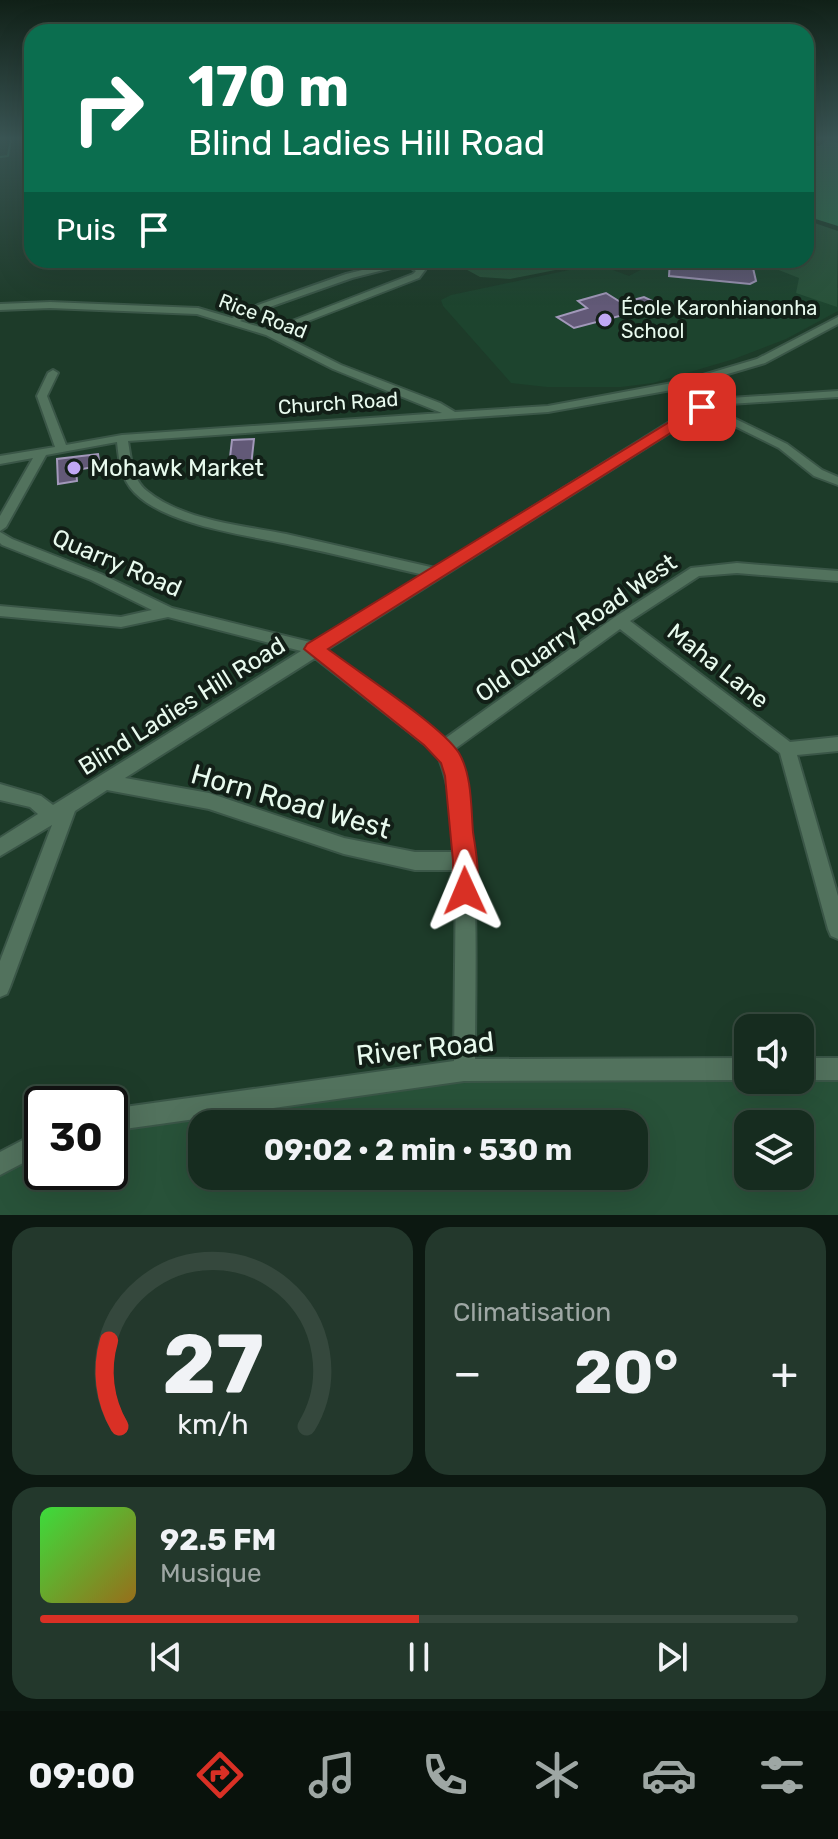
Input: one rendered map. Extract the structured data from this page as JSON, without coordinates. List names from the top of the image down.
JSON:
{
  "streets": {
    "street": [
      "Rice Road",
      "Church Road",
      "Quarry Road",
      "Old Quarry Road West",
      "Maha Lane",
      "Blind Ladies Hill Road",
      "Horn Road West",
      "River Road"
    ]
  },
  "crossings": [
    ["Rice Road", "Church Road"],
    ["Quarry Road", "Blind Ladies Hill Road"],
    ["Old Quarry Road West", "Maha Lane"],
    ["Blind Ladies Hill Road", "Horn Road West"]
  ],
  "places": ["École Karonhianonha School", "Mohawk Market"],
  "page": {
    "turn": ["170 m", "Blind Ladies Hill Road"],
    "then": "Puis",
    "limit": "30",
    "trip": "09:02 · 2 min · 530 m",
    "tile": "Climatisation",
    "heat": ["−", "20°", "+"],
    "song": ["92.5 FM", "Musique"],
    "tabs": "09:00",
    "gauge": ["27", "km/h"]
  }
}
